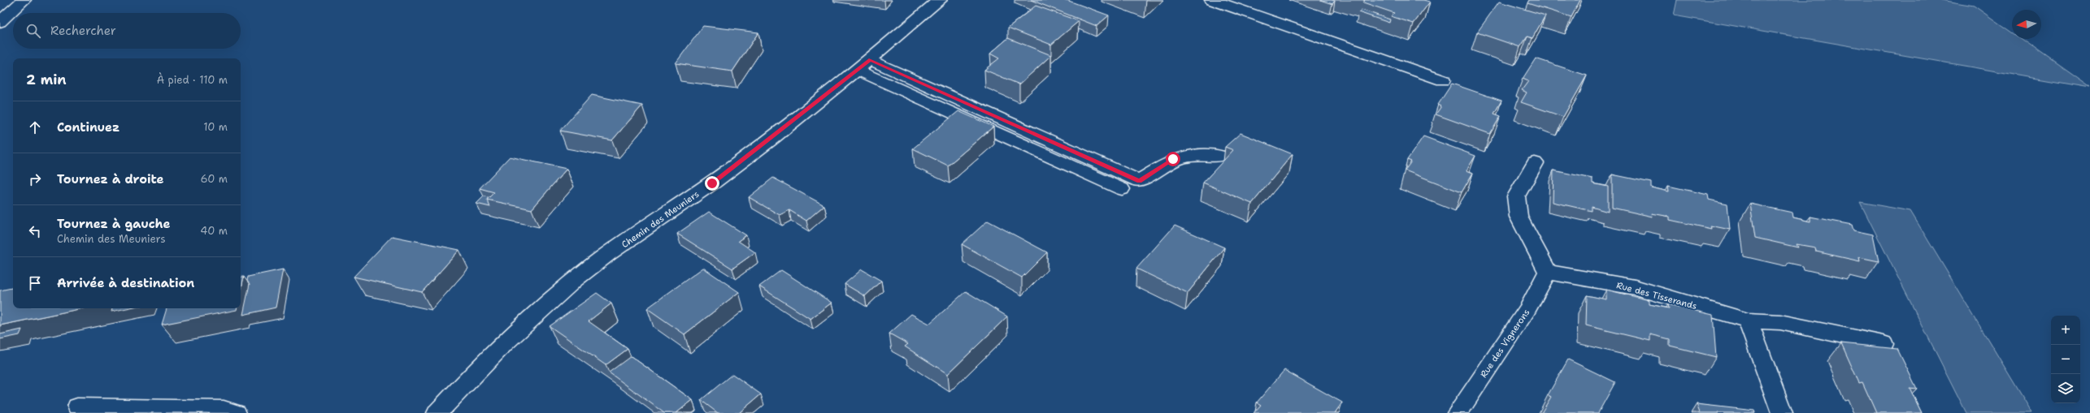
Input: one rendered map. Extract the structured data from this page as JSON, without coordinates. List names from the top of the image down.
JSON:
{
  "streets": {
    "street": ["Chemin des Meuniers", "Rue des Tisserands", "Rue des Vignerons"]
  },
  "crossings": [
    ["Rue des Tisserands", "Rue des Vignerons"]
  ],
  "north": "left",
  "page": {
    "search": "Rechercher",
    "heading": ["2 min", "À pied · 110 m"],
    "list": [
      ["Continuez", "10 m"],
      ["Tournez à droite", "60 m"],
      ["Tournez à gauche", "Chemin des Meuniers", "40 m"],
      "Arrivée à destination"
    ],
    "map_buttons": ["+", "−"]
  }
}
